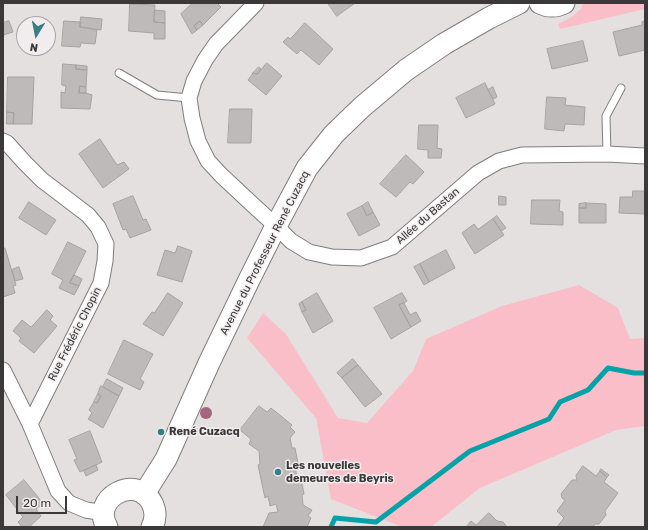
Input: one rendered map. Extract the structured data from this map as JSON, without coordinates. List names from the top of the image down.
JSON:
{
  "streets": {
    "street": ["Allée du Bastan", "Avenue du Professeur René Cuzacq", "Rue Frédéric Chopin"]
  },
  "crossings": [
    ["Allée du Bastan", "Avenue du Professeur René Cuzacq"]
  ],
  "places": ["René Cuzacq", "Les nouvelles demeures de Beyris"],
  "scale_bar": "20 m",
  "north": "bottom"
}
